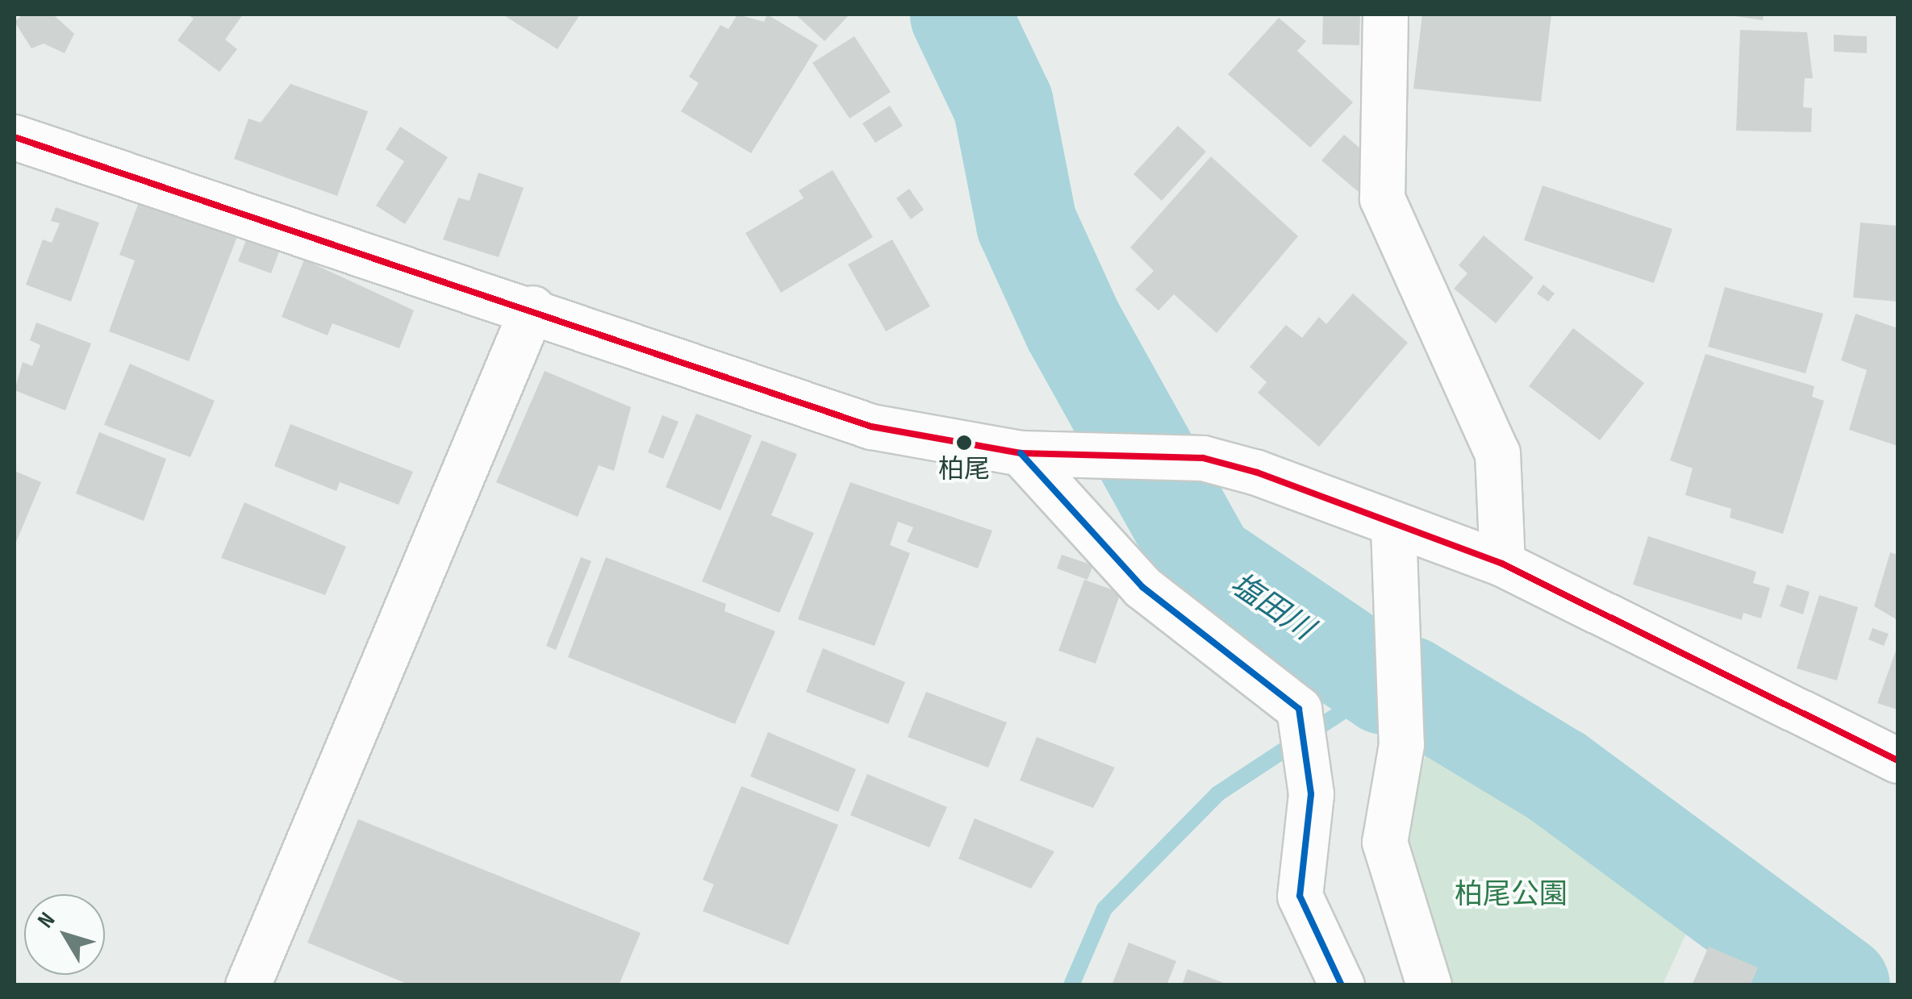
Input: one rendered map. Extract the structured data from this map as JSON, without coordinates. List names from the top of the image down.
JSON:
{
  "water": ["塩田川"],
  "parks": ["柏尾公園"],
  "places": ["柏尾"],
  "north": "top left"
}
